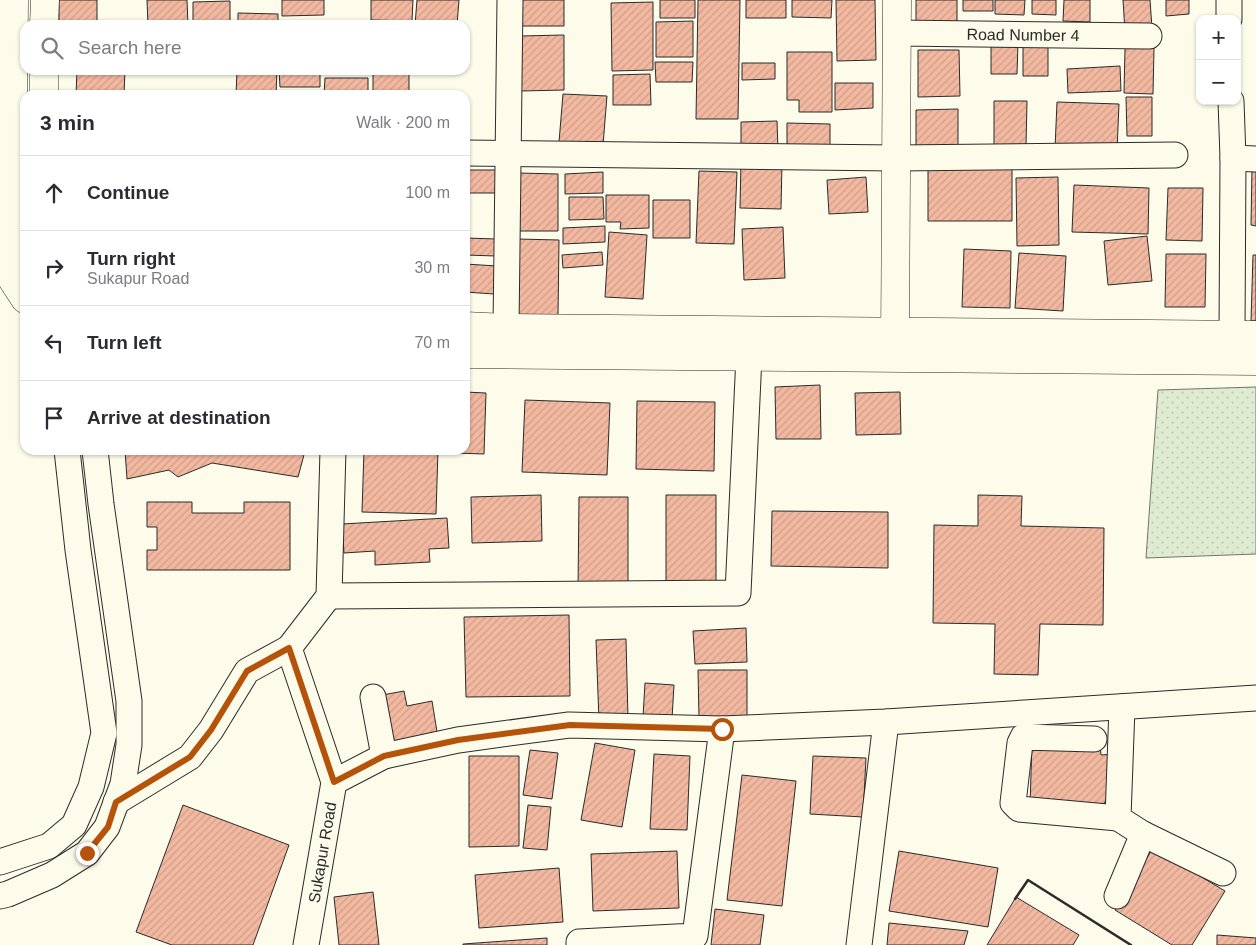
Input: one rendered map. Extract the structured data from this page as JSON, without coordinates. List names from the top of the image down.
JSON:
{
  "streets": {
    "street": ["Road Number 4", "Sukapur Road"]
  },
  "page": {
    "map_buttons": ["+", "−"],
    "search": "Search here",
    "heading": ["3 min", "Walk · 200 m"],
    "list": [
      ["Continue", "100 m"],
      ["Turn right", "Sukapur Road", "30 m"],
      ["Turn left", "70 m"],
      "Arrive at destination"
    ]
  }
}
